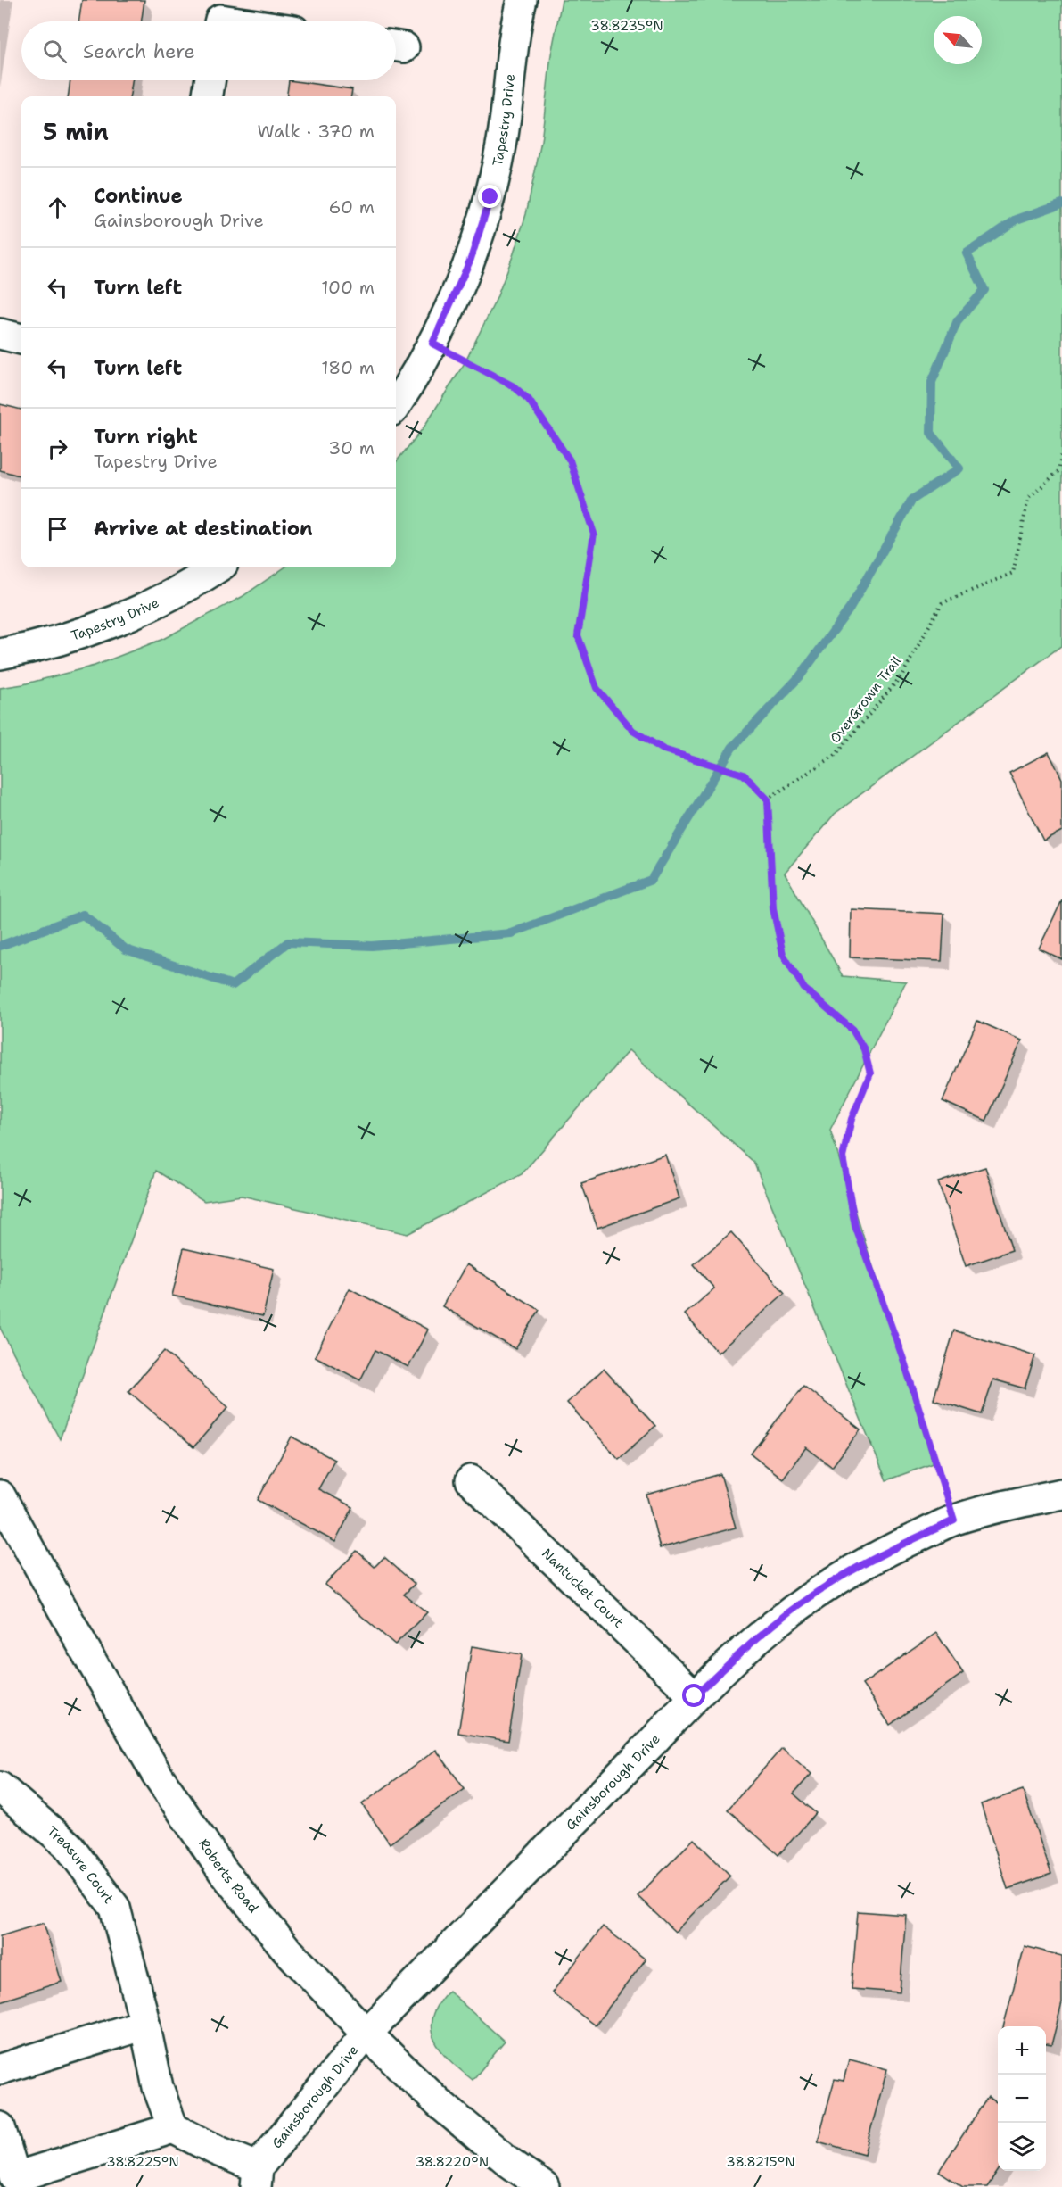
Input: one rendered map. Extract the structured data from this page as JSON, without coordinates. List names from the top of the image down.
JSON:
{
  "streets": {
    "street": [
      "Tapestry Drive",
      "Nantucket Court",
      "Gainsborough Drive",
      "Treasure Court",
      "Roberts Road"
    ],
    "path": ["OverGrown Trail"]
  },
  "crossings": [
    ["Nantucket Court", "Gainsborough Drive"],
    ["Gainsborough Drive", "Roberts Road"]
  ],
  "north": "top left",
  "page": {
    "search": "Search here",
    "heading": ["5 min", "Walk · 370 m"],
    "list": [
      ["Continue", "Gainsborough Drive", "60 m"],
      ["Turn left", "100 m"],
      ["Turn left", "180 m"],
      ["Turn right", "Tapestry Drive", "30 m"],
      "Arrive at destination"
    ],
    "map_buttons": ["+", "−"]
  },
  "coordinates": [
    "38.8235°N",
    "38.8225°N",
    "38.8220°N",
    "38.8215°N"
  ]
}
